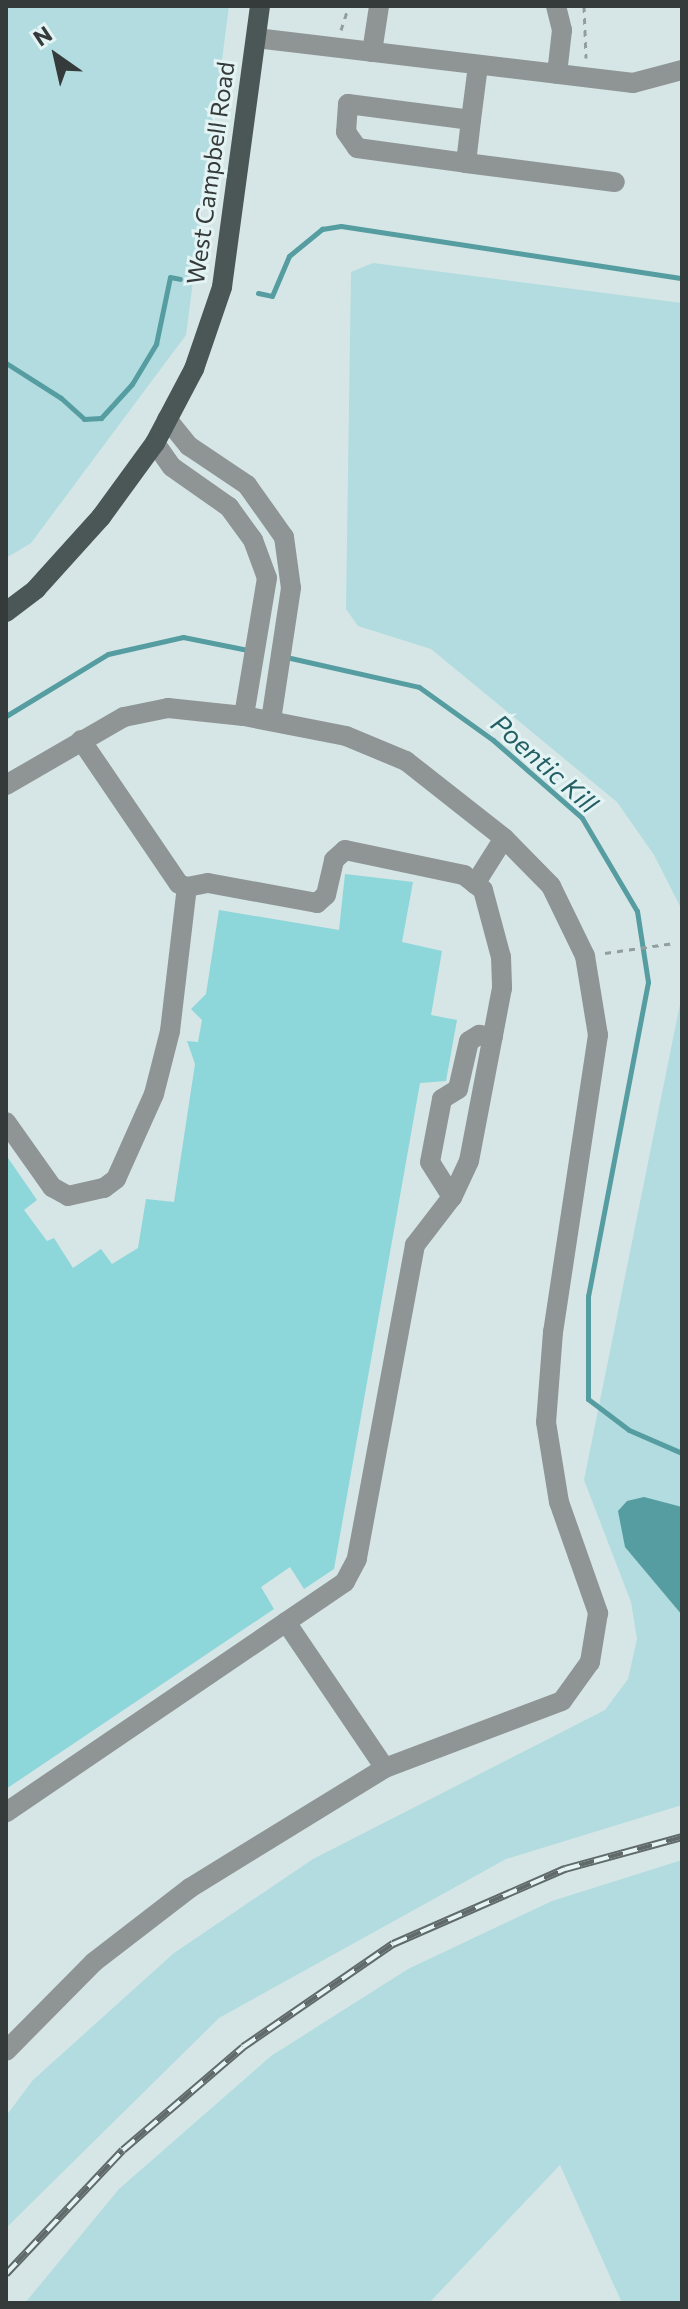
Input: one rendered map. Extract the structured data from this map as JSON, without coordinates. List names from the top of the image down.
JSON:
{
  "streets": {
    "main road": ["West Campbell Road"]
  },
  "water": ["Poentic Kill"],
  "north": "top left"
}
